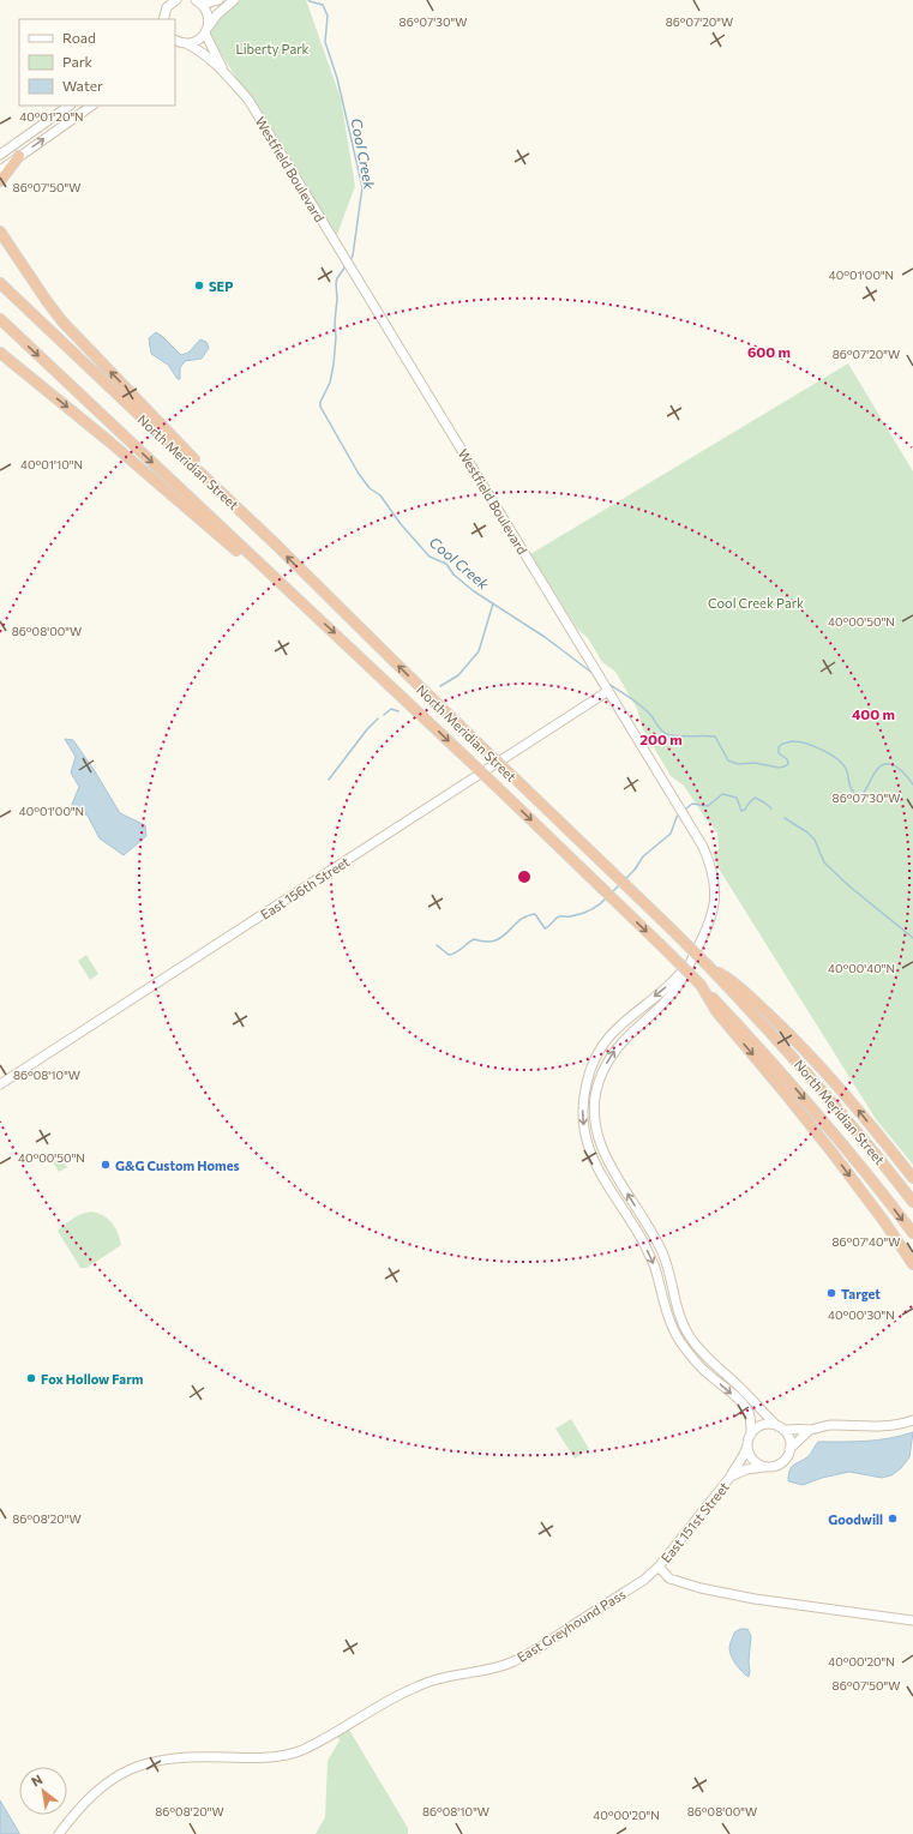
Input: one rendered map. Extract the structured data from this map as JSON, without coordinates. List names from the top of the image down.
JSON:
{
  "streets": {
    "highway": ["North Meridian Street"],
    "street": [
      "Westfield Boulevard",
      "East 156th Street",
      "East 151st Street",
      "East Greyhound Pass"
    ]
  },
  "crossings": [
    ["Westfield Boulevard", "East 156th Street"],
    ["Westfield Boulevard", "East 151st Street"],
    ["East 151st Street", "East Greyhound Pass"]
  ],
  "water": ["Cool Creek"],
  "parks": ["Liberty Park", "Cool Creek Park"],
  "places": [
    "SEP",
    "G&G Custom Homes",
    "Target",
    "Fox Hollow Farm",
    "Goodwill"
  ],
  "legend": ["Road", "Park", "Water"],
  "north": "top left",
  "coordinates": [
    "86°07'20\"W",
    "86°07'30\"W",
    "40°01'20\"N",
    "86°07'50\"W",
    "40°01'00\"N",
    "40°01'10\"N",
    "40°00'50\"N",
    "86°08'00\"W",
    "40°00'40\"N",
    "86°08'10\"W",
    "86°07'40\"W",
    "40°00'30\"N",
    "86°08'20\"W",
    "40°00'20\"N"
  ],
  "rings": ["600 m", "400 m", "200 m"]
}
